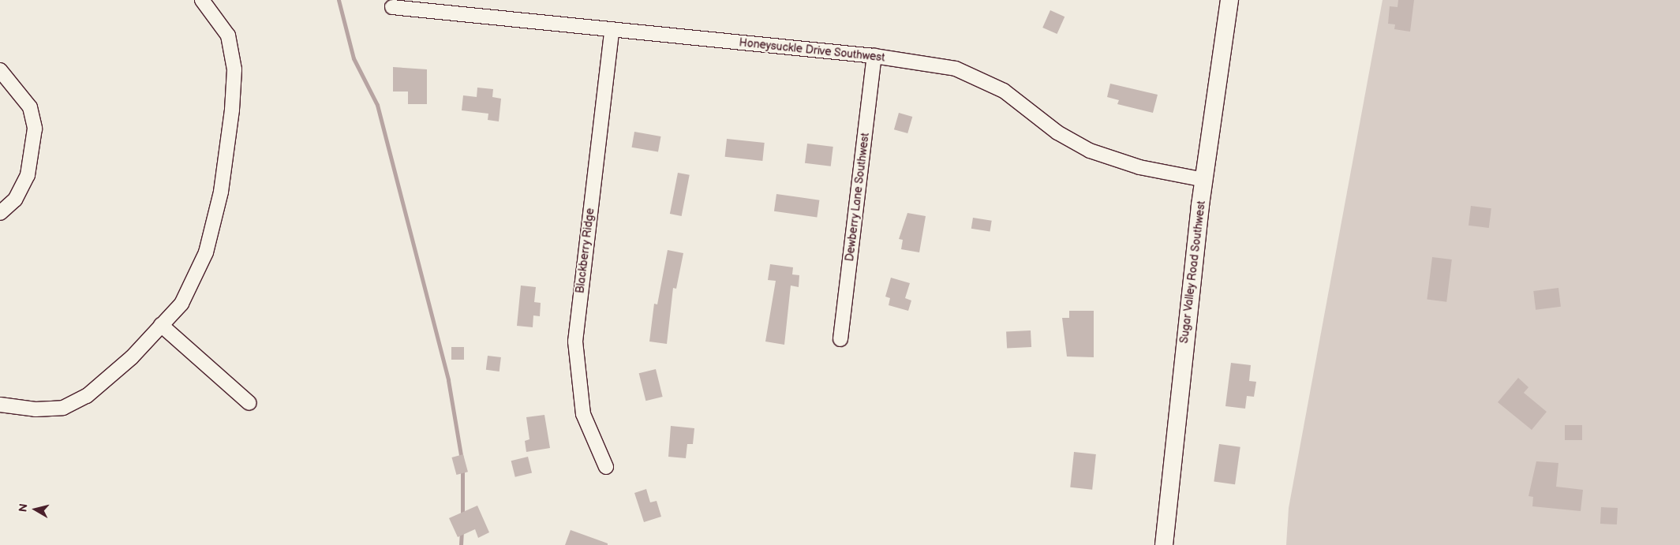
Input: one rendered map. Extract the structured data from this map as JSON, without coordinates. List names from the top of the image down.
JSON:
{
  "streets": {
    "street": [
      "Honeysuckle Drive Southwest",
      "Dewberry Lane Southwest",
      "Blackberry Ridge",
      "Sugar Valley Road Southwest"
    ]
  },
  "crossings": [
    ["Honeysuckle Drive Southwest", "Dewberry Lane Southwest"],
    ["Honeysuckle Drive Southwest", "Blackberry Ridge"],
    ["Honeysuckle Drive Southwest", "Sugar Valley Road Southwest"]
  ],
  "north": "left"
}
